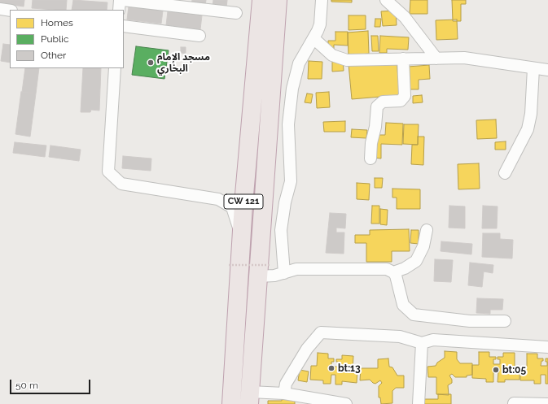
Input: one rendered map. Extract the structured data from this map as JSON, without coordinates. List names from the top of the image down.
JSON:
{
  "streets": {
    "highway": ["CW 121"]
  },
  "places": ["مسجد الإمام البخاري", "bt:13", "bt:05"],
  "legend": ["Homes", "Public", "Other"],
  "scale_bar": "50 m"
}
